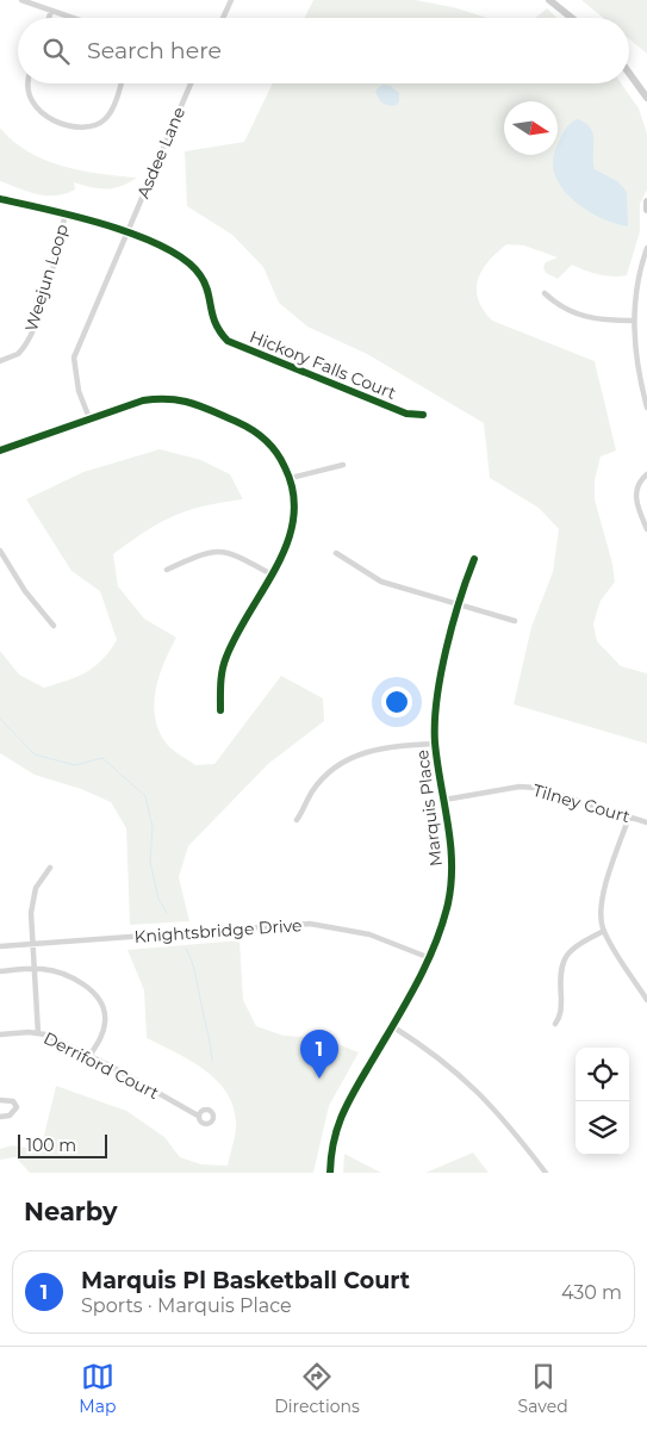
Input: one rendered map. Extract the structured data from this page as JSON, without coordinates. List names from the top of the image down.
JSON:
{
  "streets": {
    "street": [
      "Asdee Lane",
      "Weejun Loop",
      "Hickory Falls Court",
      "Tilney Court",
      "Marquis Place",
      "Knightsbridge Drive",
      "Derriford Court"
    ]
  },
  "crossings": [
    ["Asdee Lane", "Hickory Falls Court"],
    ["Weejun Loop", "Hickory Falls Court"],
    ["Tilney Court", "Marquis Place"],
    ["Marquis Place", "Knightsbridge Drive"]
  ],
  "scale_bar": "100 m",
  "north": "right",
  "page": {
    "search": "Search here",
    "pins": "1",
    "scale": "100 m",
    "heading": "Nearby",
    "list": [
      {
        "mark": "1",
        "name": "Marquis Pl Basketball Court",
        "note": "Sports · Marquis Place",
        "value": "430 m"
      }
    ],
    "nav": ["Map", "Directions", "Saved"]
  }
}
